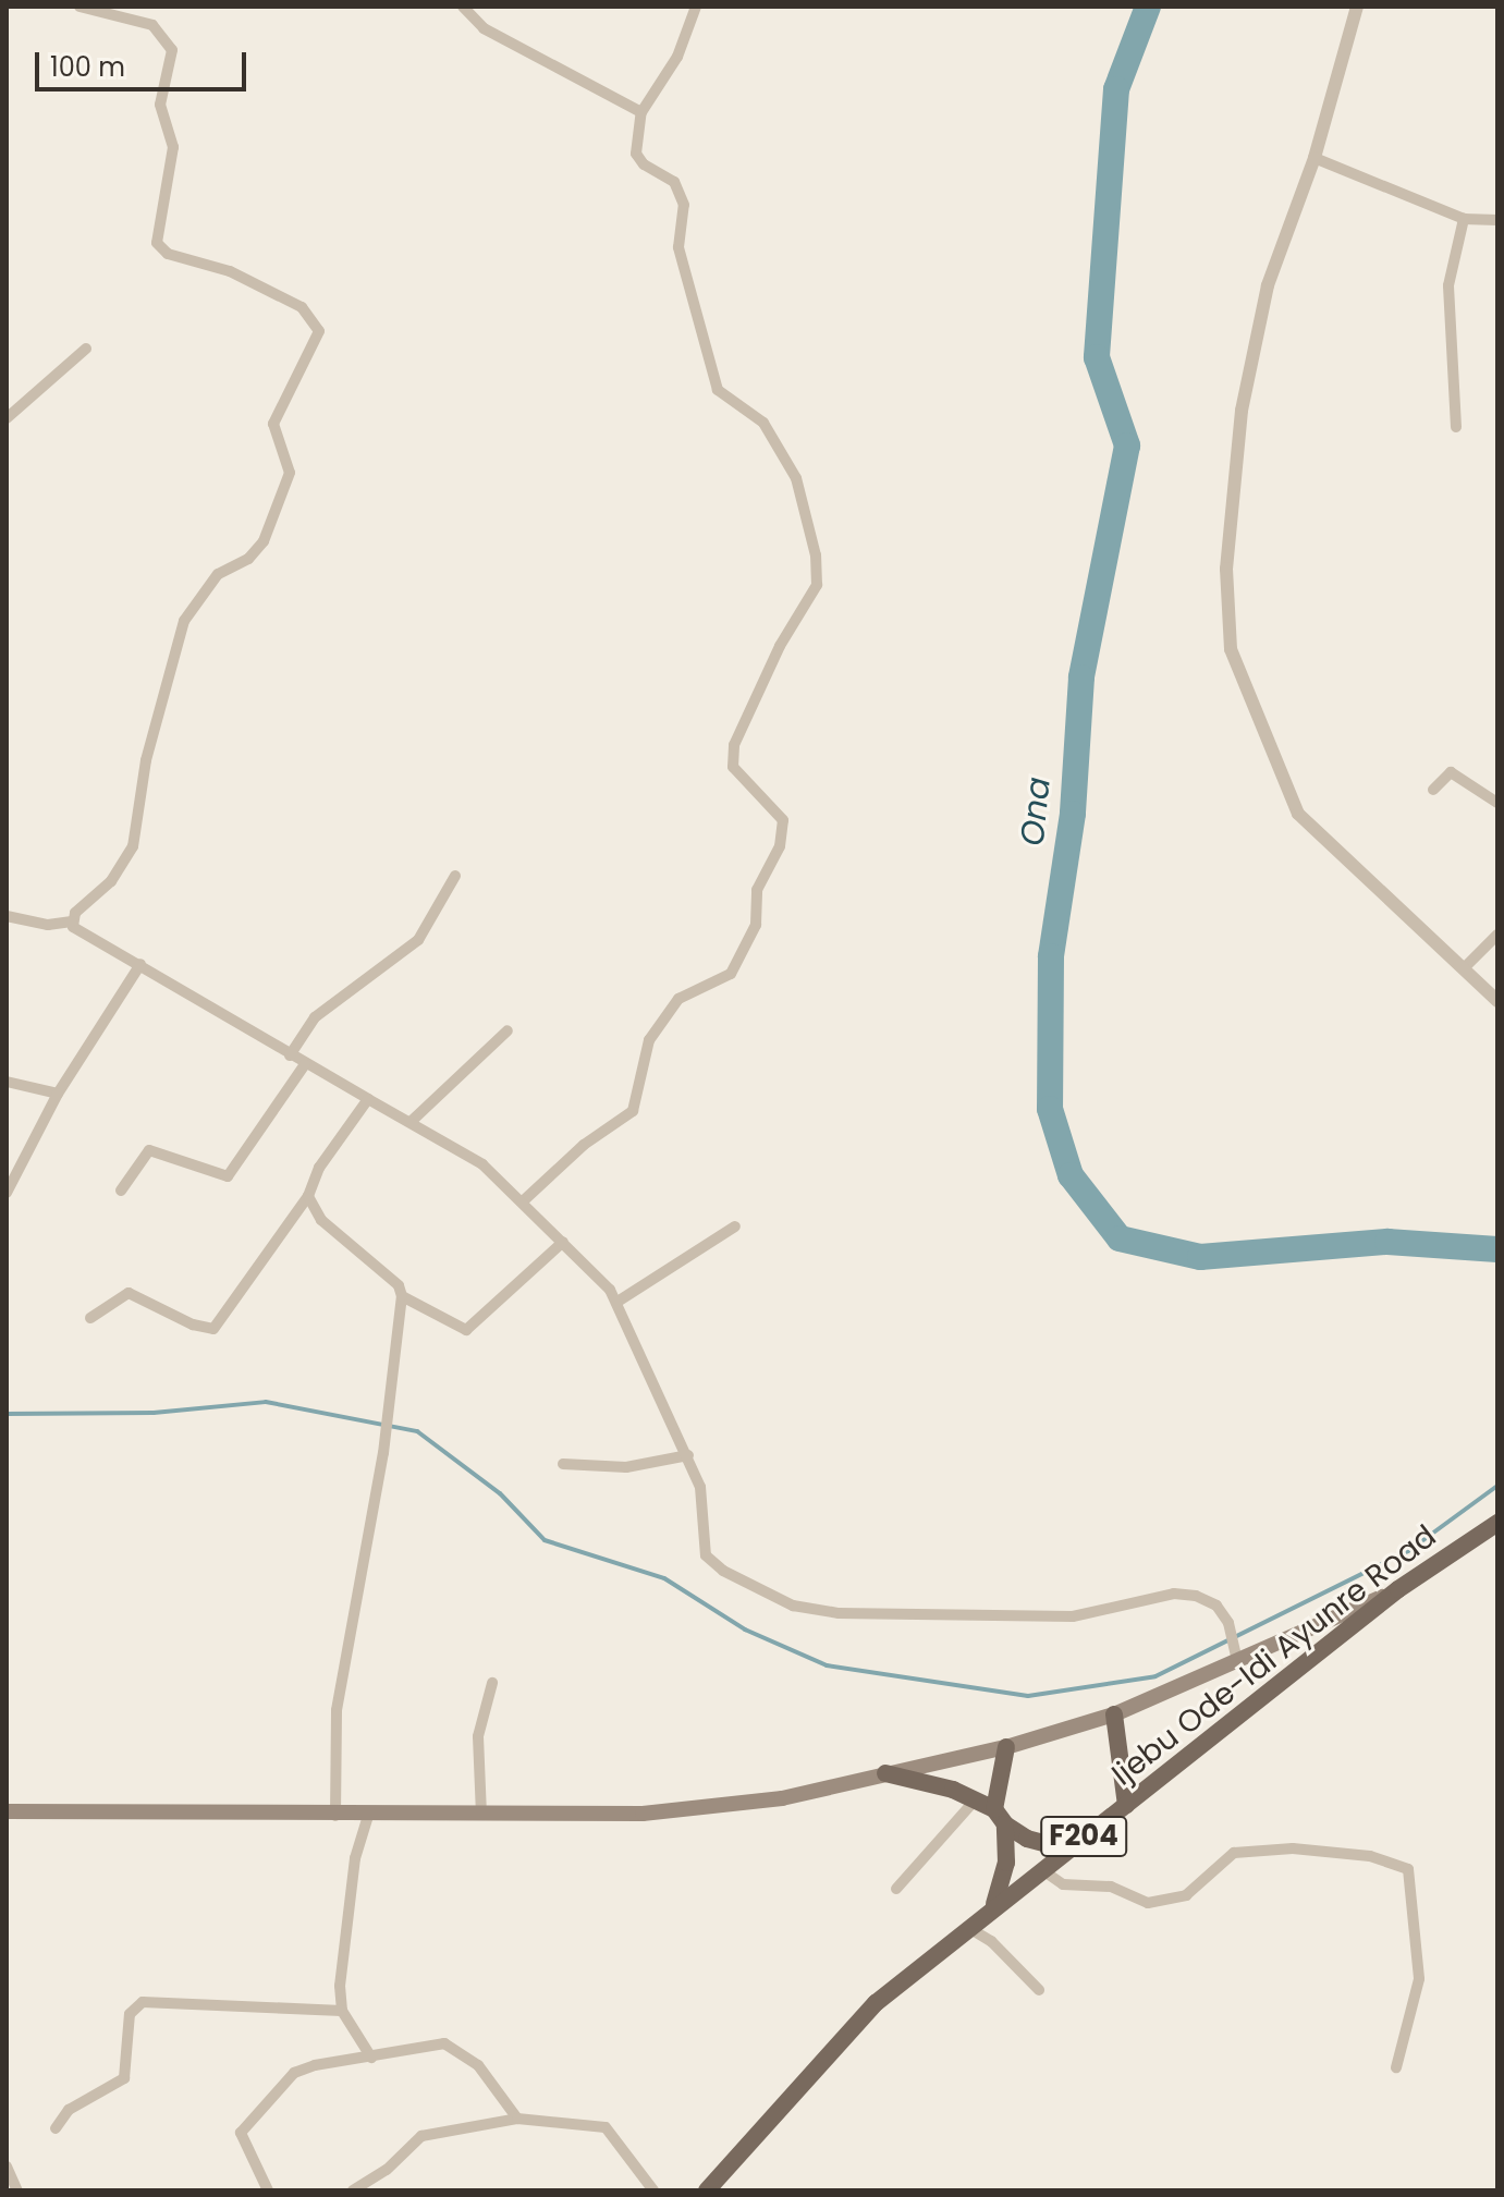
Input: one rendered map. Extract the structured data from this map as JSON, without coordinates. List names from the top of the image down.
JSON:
{
  "streets": {
    "main road": ["Ijebu Ode-Idi Ayunre Road", "F204"]
  },
  "water": ["Ona"],
  "scale_bar": "100 m"
}
